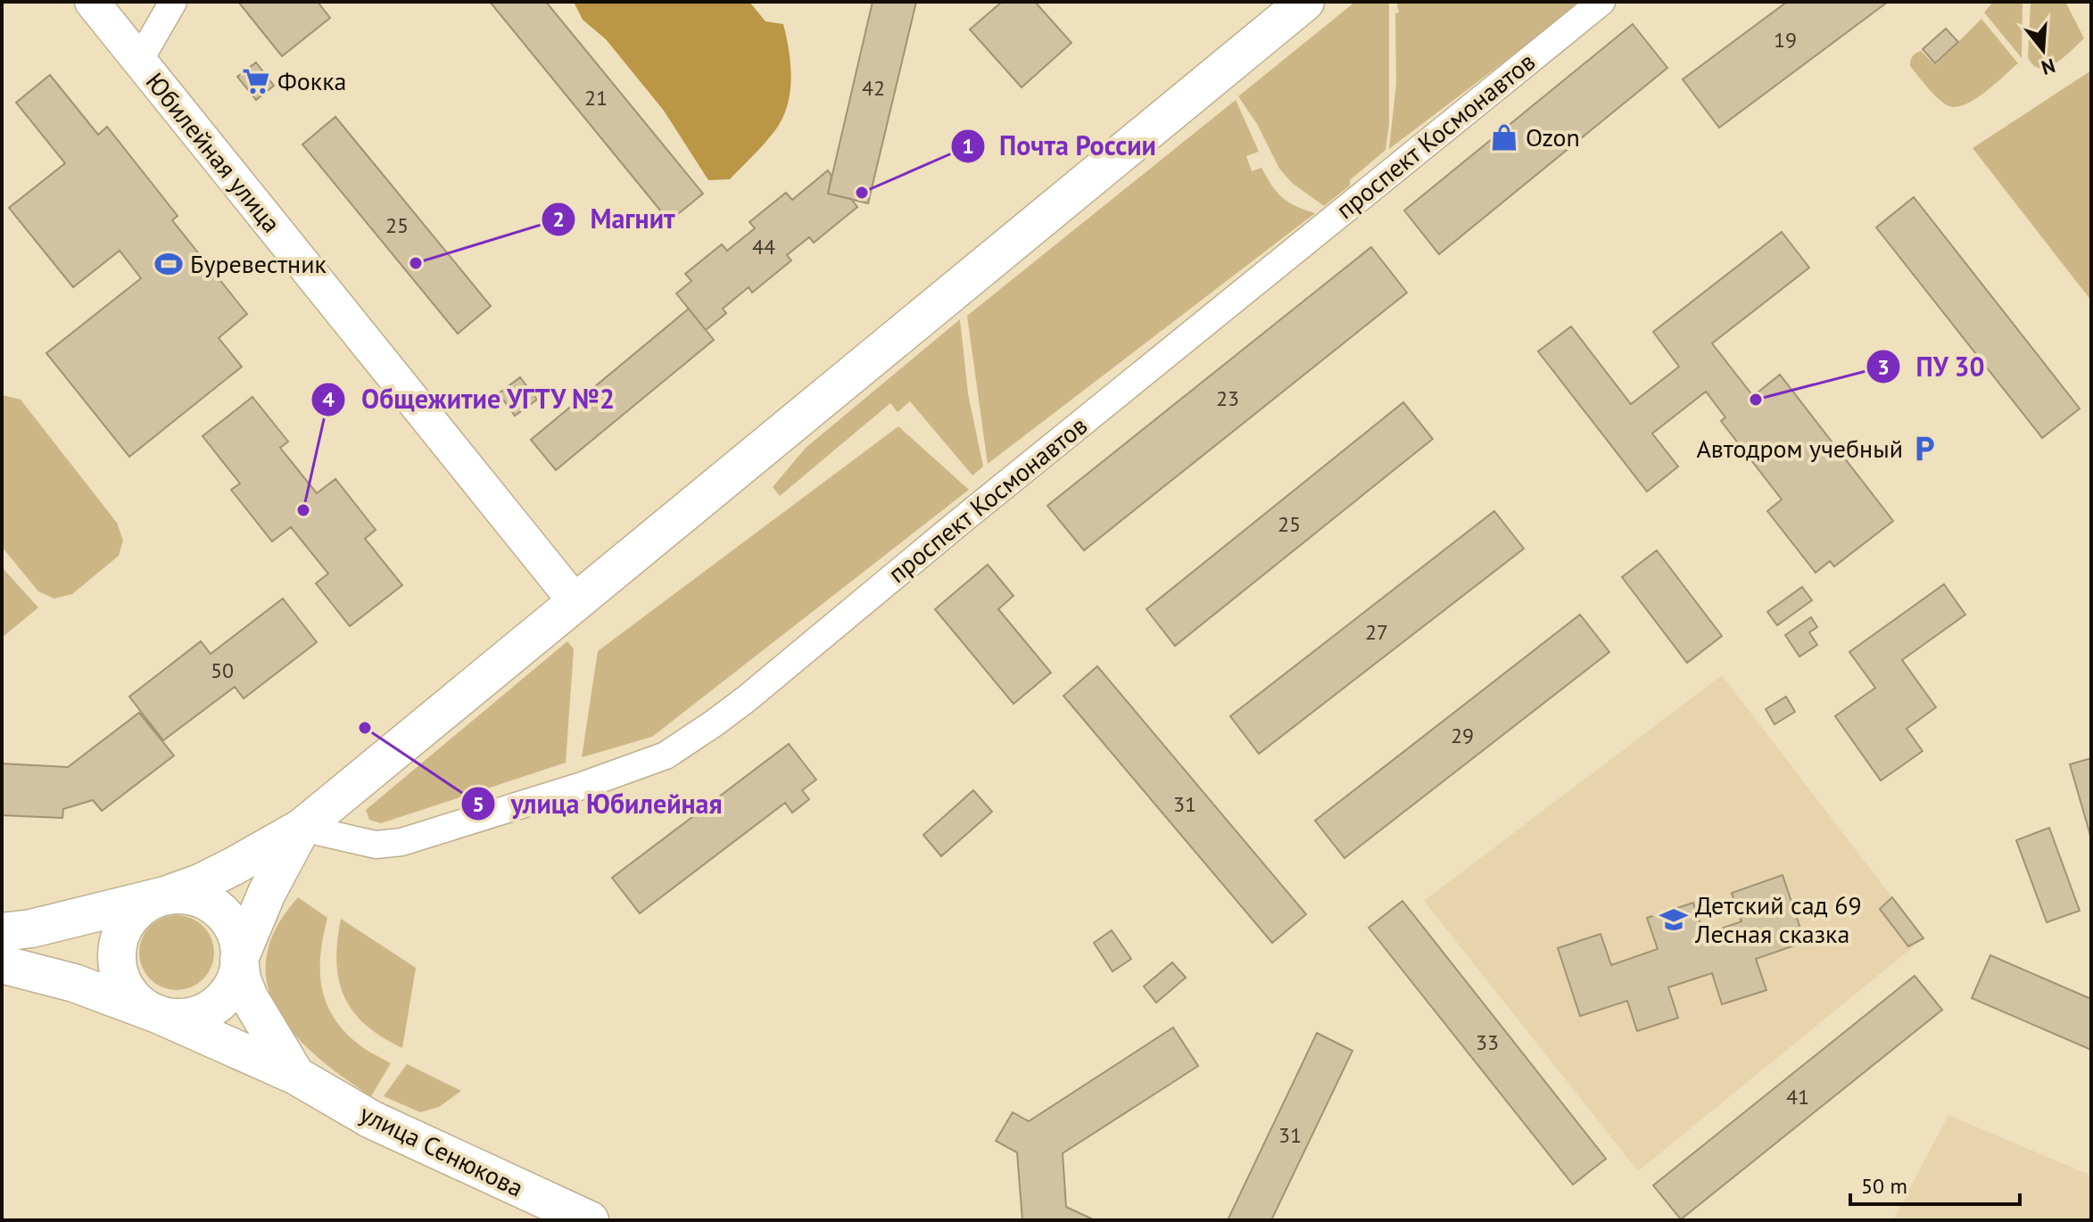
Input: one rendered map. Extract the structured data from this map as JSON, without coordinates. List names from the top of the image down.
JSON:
{
  "streets": {
    "main road": ["улица Сенюкова"],
    "street": ["проспект Космонавтов", "Юбилейная улица"]
  },
  "places": {
    "supermarket": ["Фокка"],
    "shop": ["Ozon"],
    "other": [
      "Почта России",
      "Магнит",
      "ПУ 30",
      "Общежитие УГТУ №2",
      "улица Юбилейная"
    ],
    "sports": ["Буревестник"],
    "parking": ["Автодром учебный"],
    "school or university": ["Детский сад 69 Лесная сказка"]
  },
  "house_numbers": [
    "19",
    "42",
    "21",
    "25",
    "44",
    "23",
    "25",
    "27",
    "50",
    "29",
    "31",
    "33",
    "41",
    "31"
  ],
  "scale_bar": "50 m",
  "north": "bottom"
}
